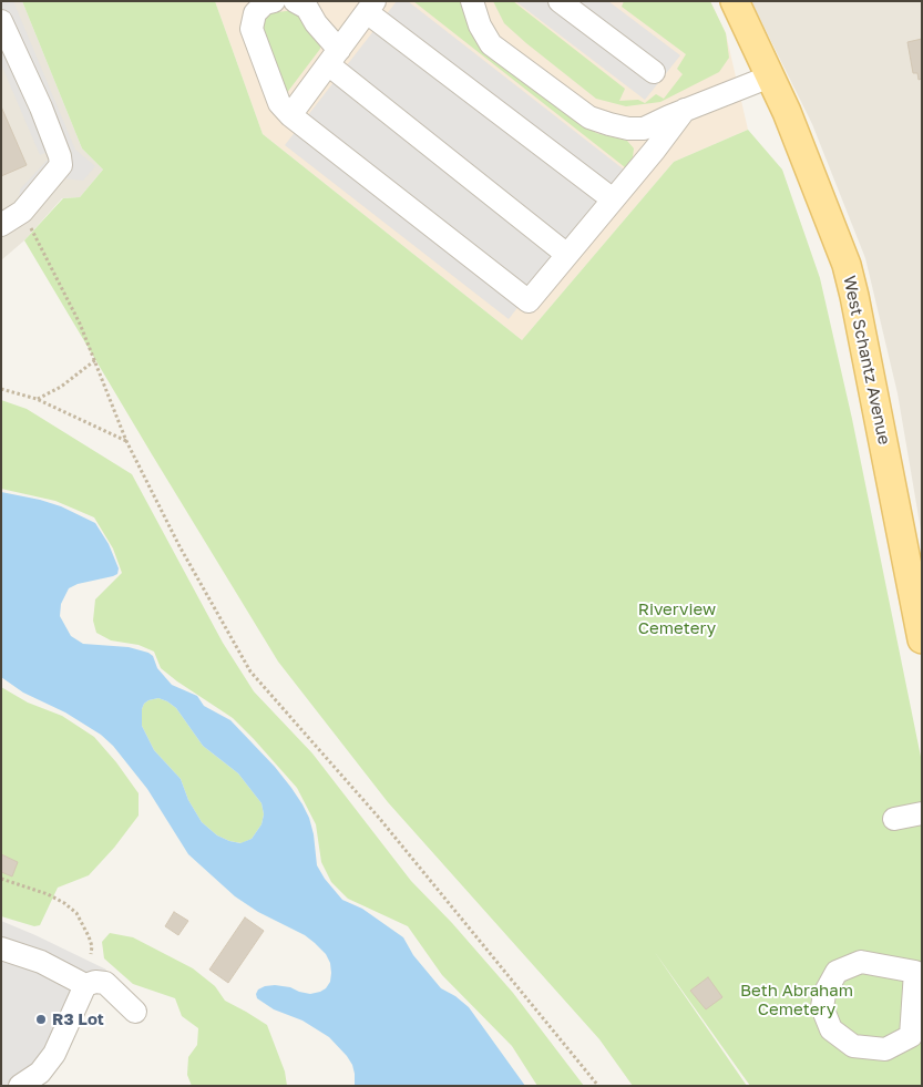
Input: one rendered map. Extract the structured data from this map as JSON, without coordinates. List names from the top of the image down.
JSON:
{
  "streets": {
    "main road": ["West Schantz Avenue"]
  },
  "parks": ["Riverview Cemetery", "Beth Abraham Cemetery"],
  "places": ["R3 Lot"]
}
